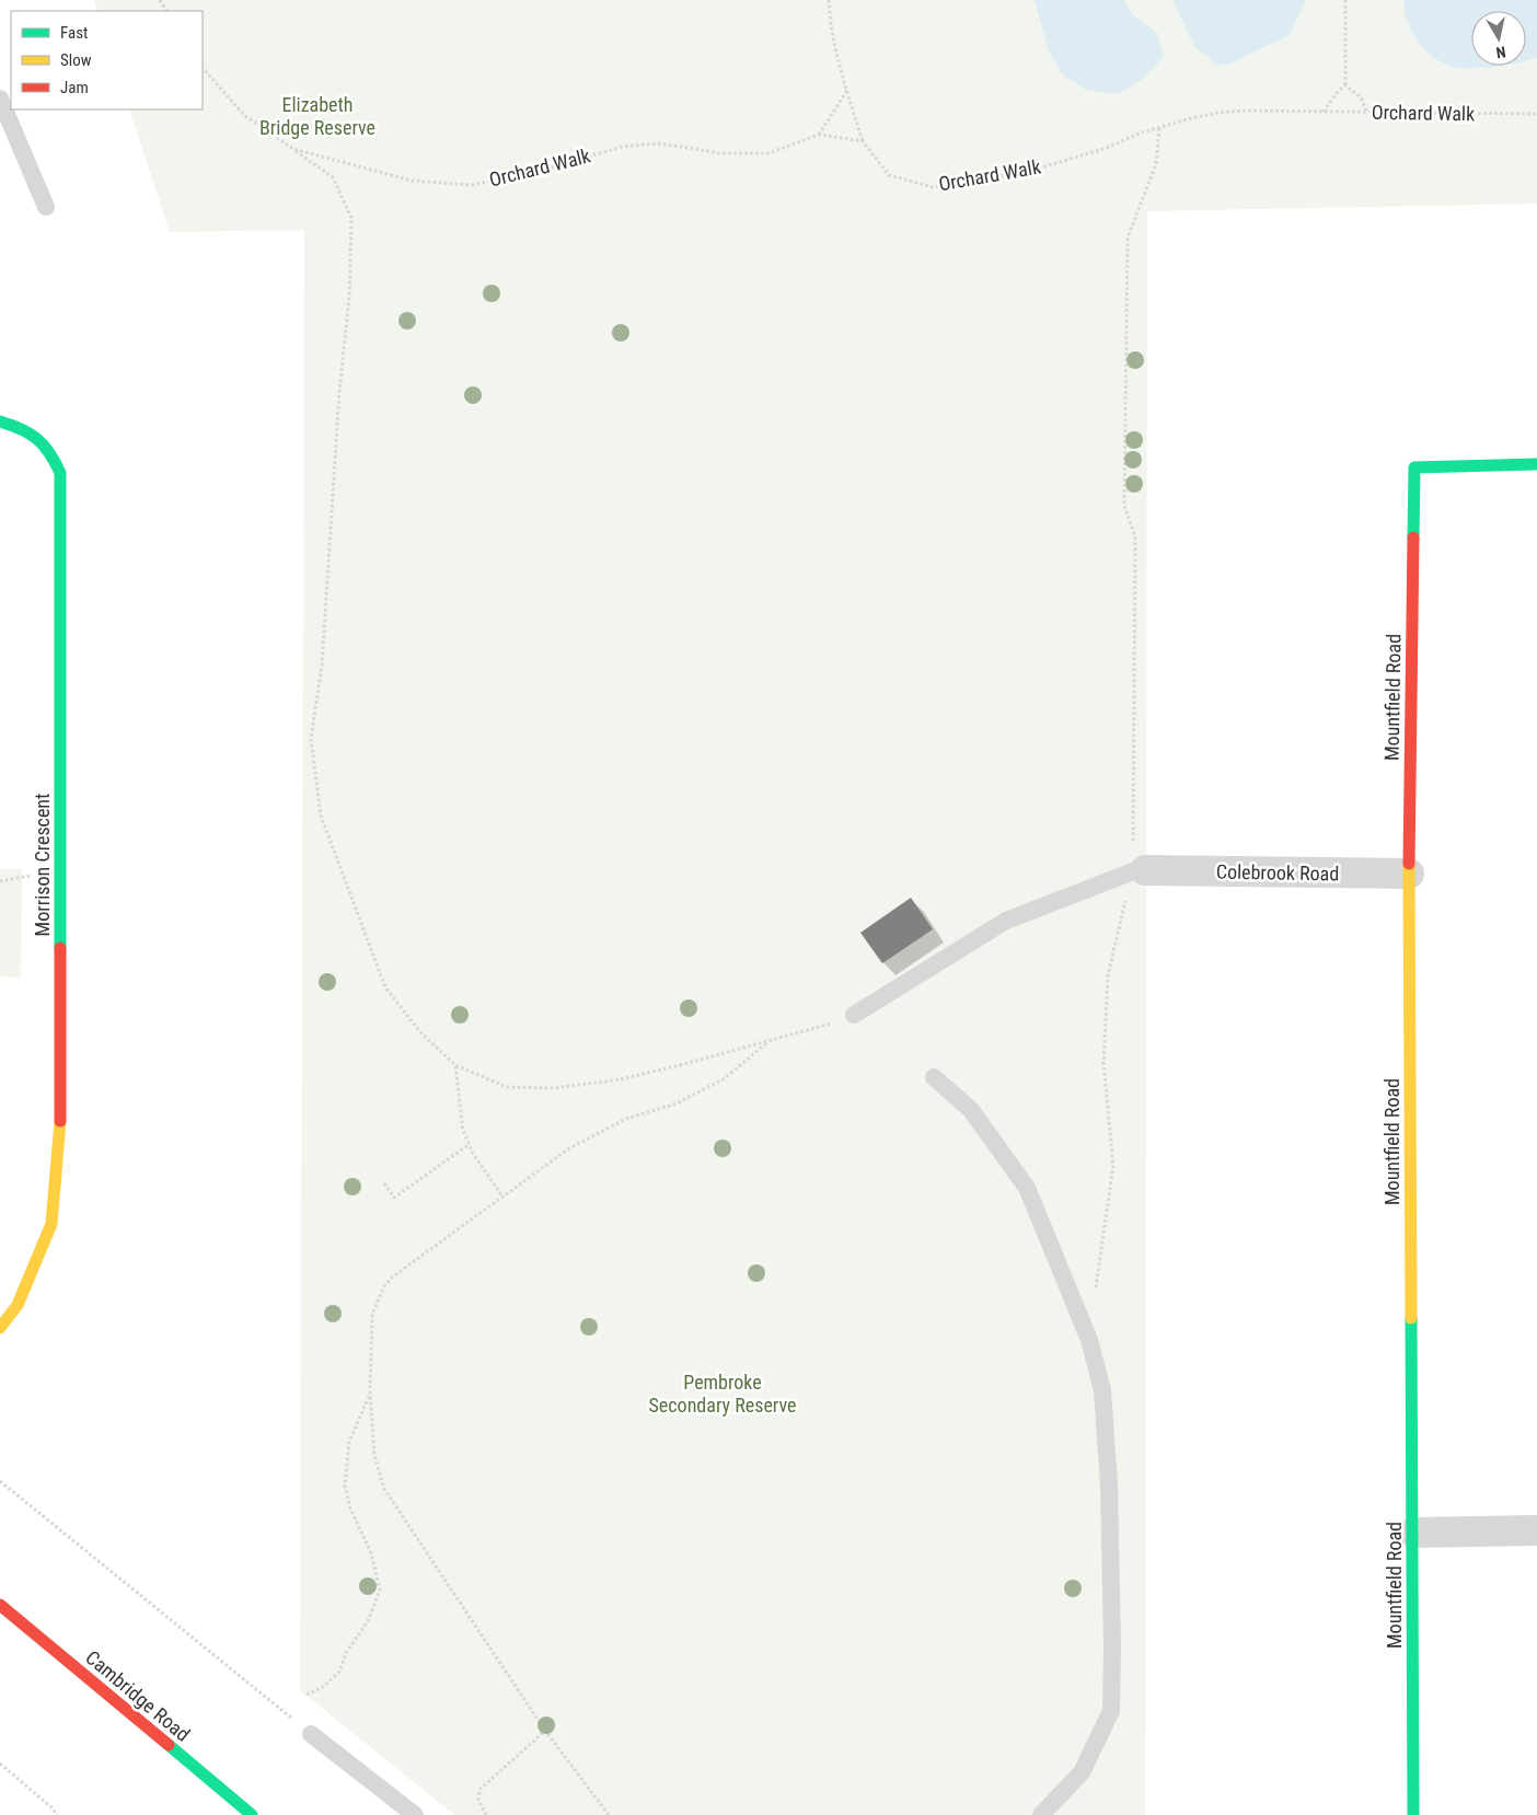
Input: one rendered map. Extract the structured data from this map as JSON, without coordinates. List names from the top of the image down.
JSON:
{
  "streets": {
    "street": [
      "Mountfield Road",
      "Morrison Crescent",
      "Colebrook Road",
      "Cambridge Road"
    ],
    "path": ["Orchard Walk"]
  },
  "crossings": [
    ["Mountfield Road", "Colebrook Road"]
  ],
  "parks": ["Elizabeth Bridge Reserve", "Pembroke Secondary Reserve"],
  "legend": ["Fast", "Slow", "Jam"],
  "north": "bottom"
}
